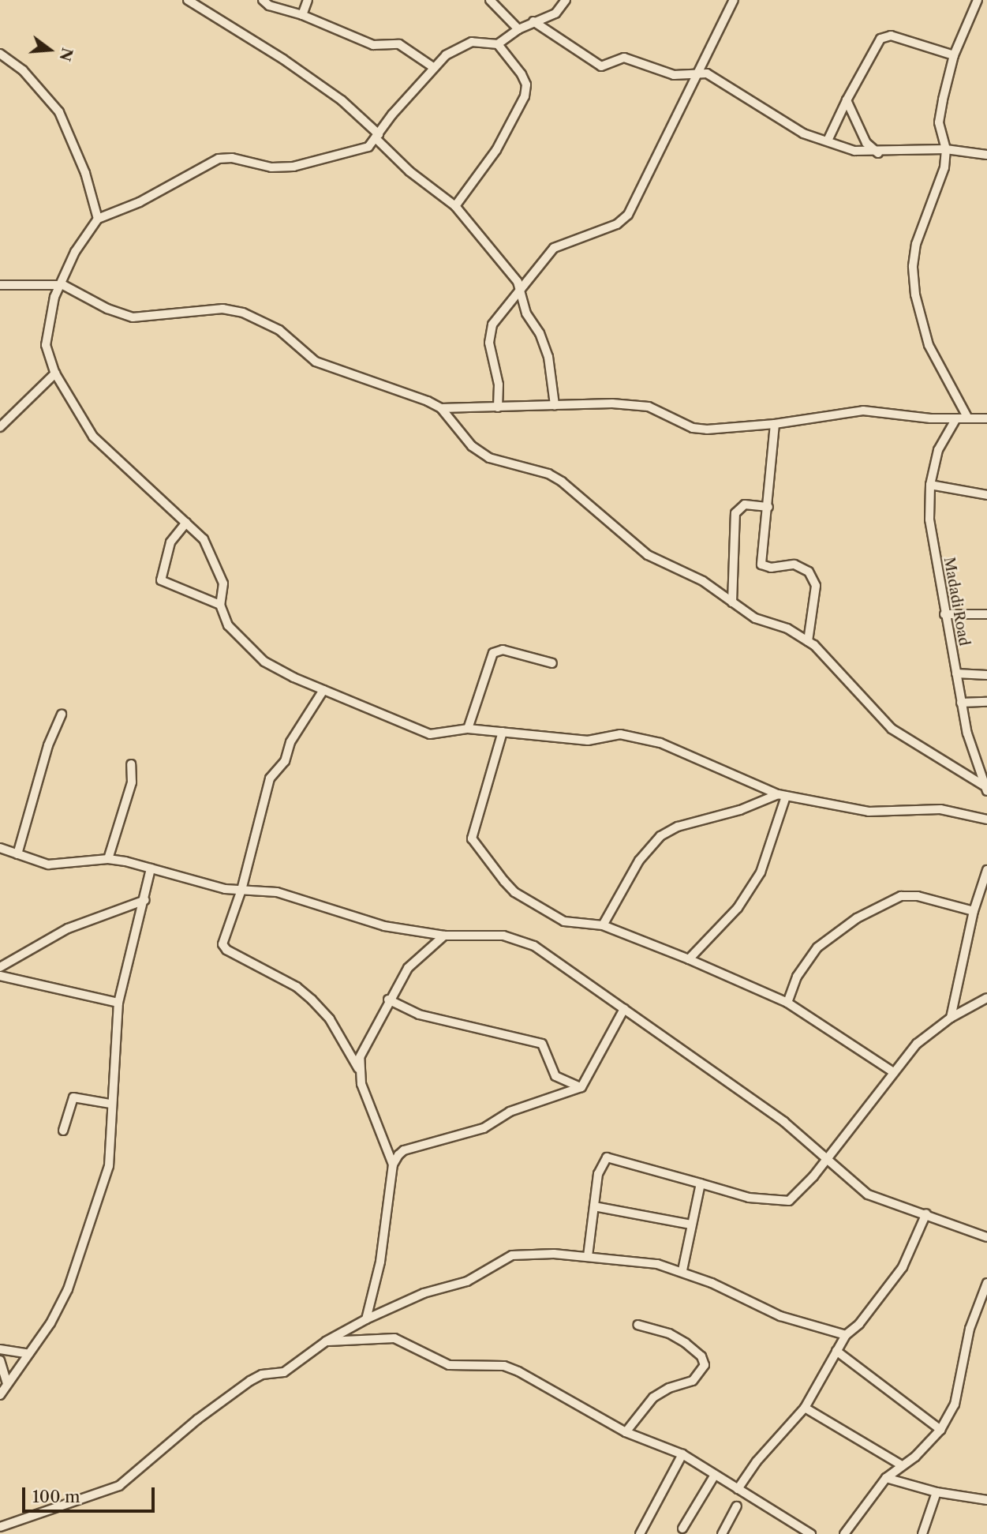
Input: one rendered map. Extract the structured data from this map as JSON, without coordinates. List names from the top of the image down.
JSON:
{
  "streets": {
    "street": ["Madadi Road"]
  },
  "scale_bar": "100 m",
  "north": "right"
}
